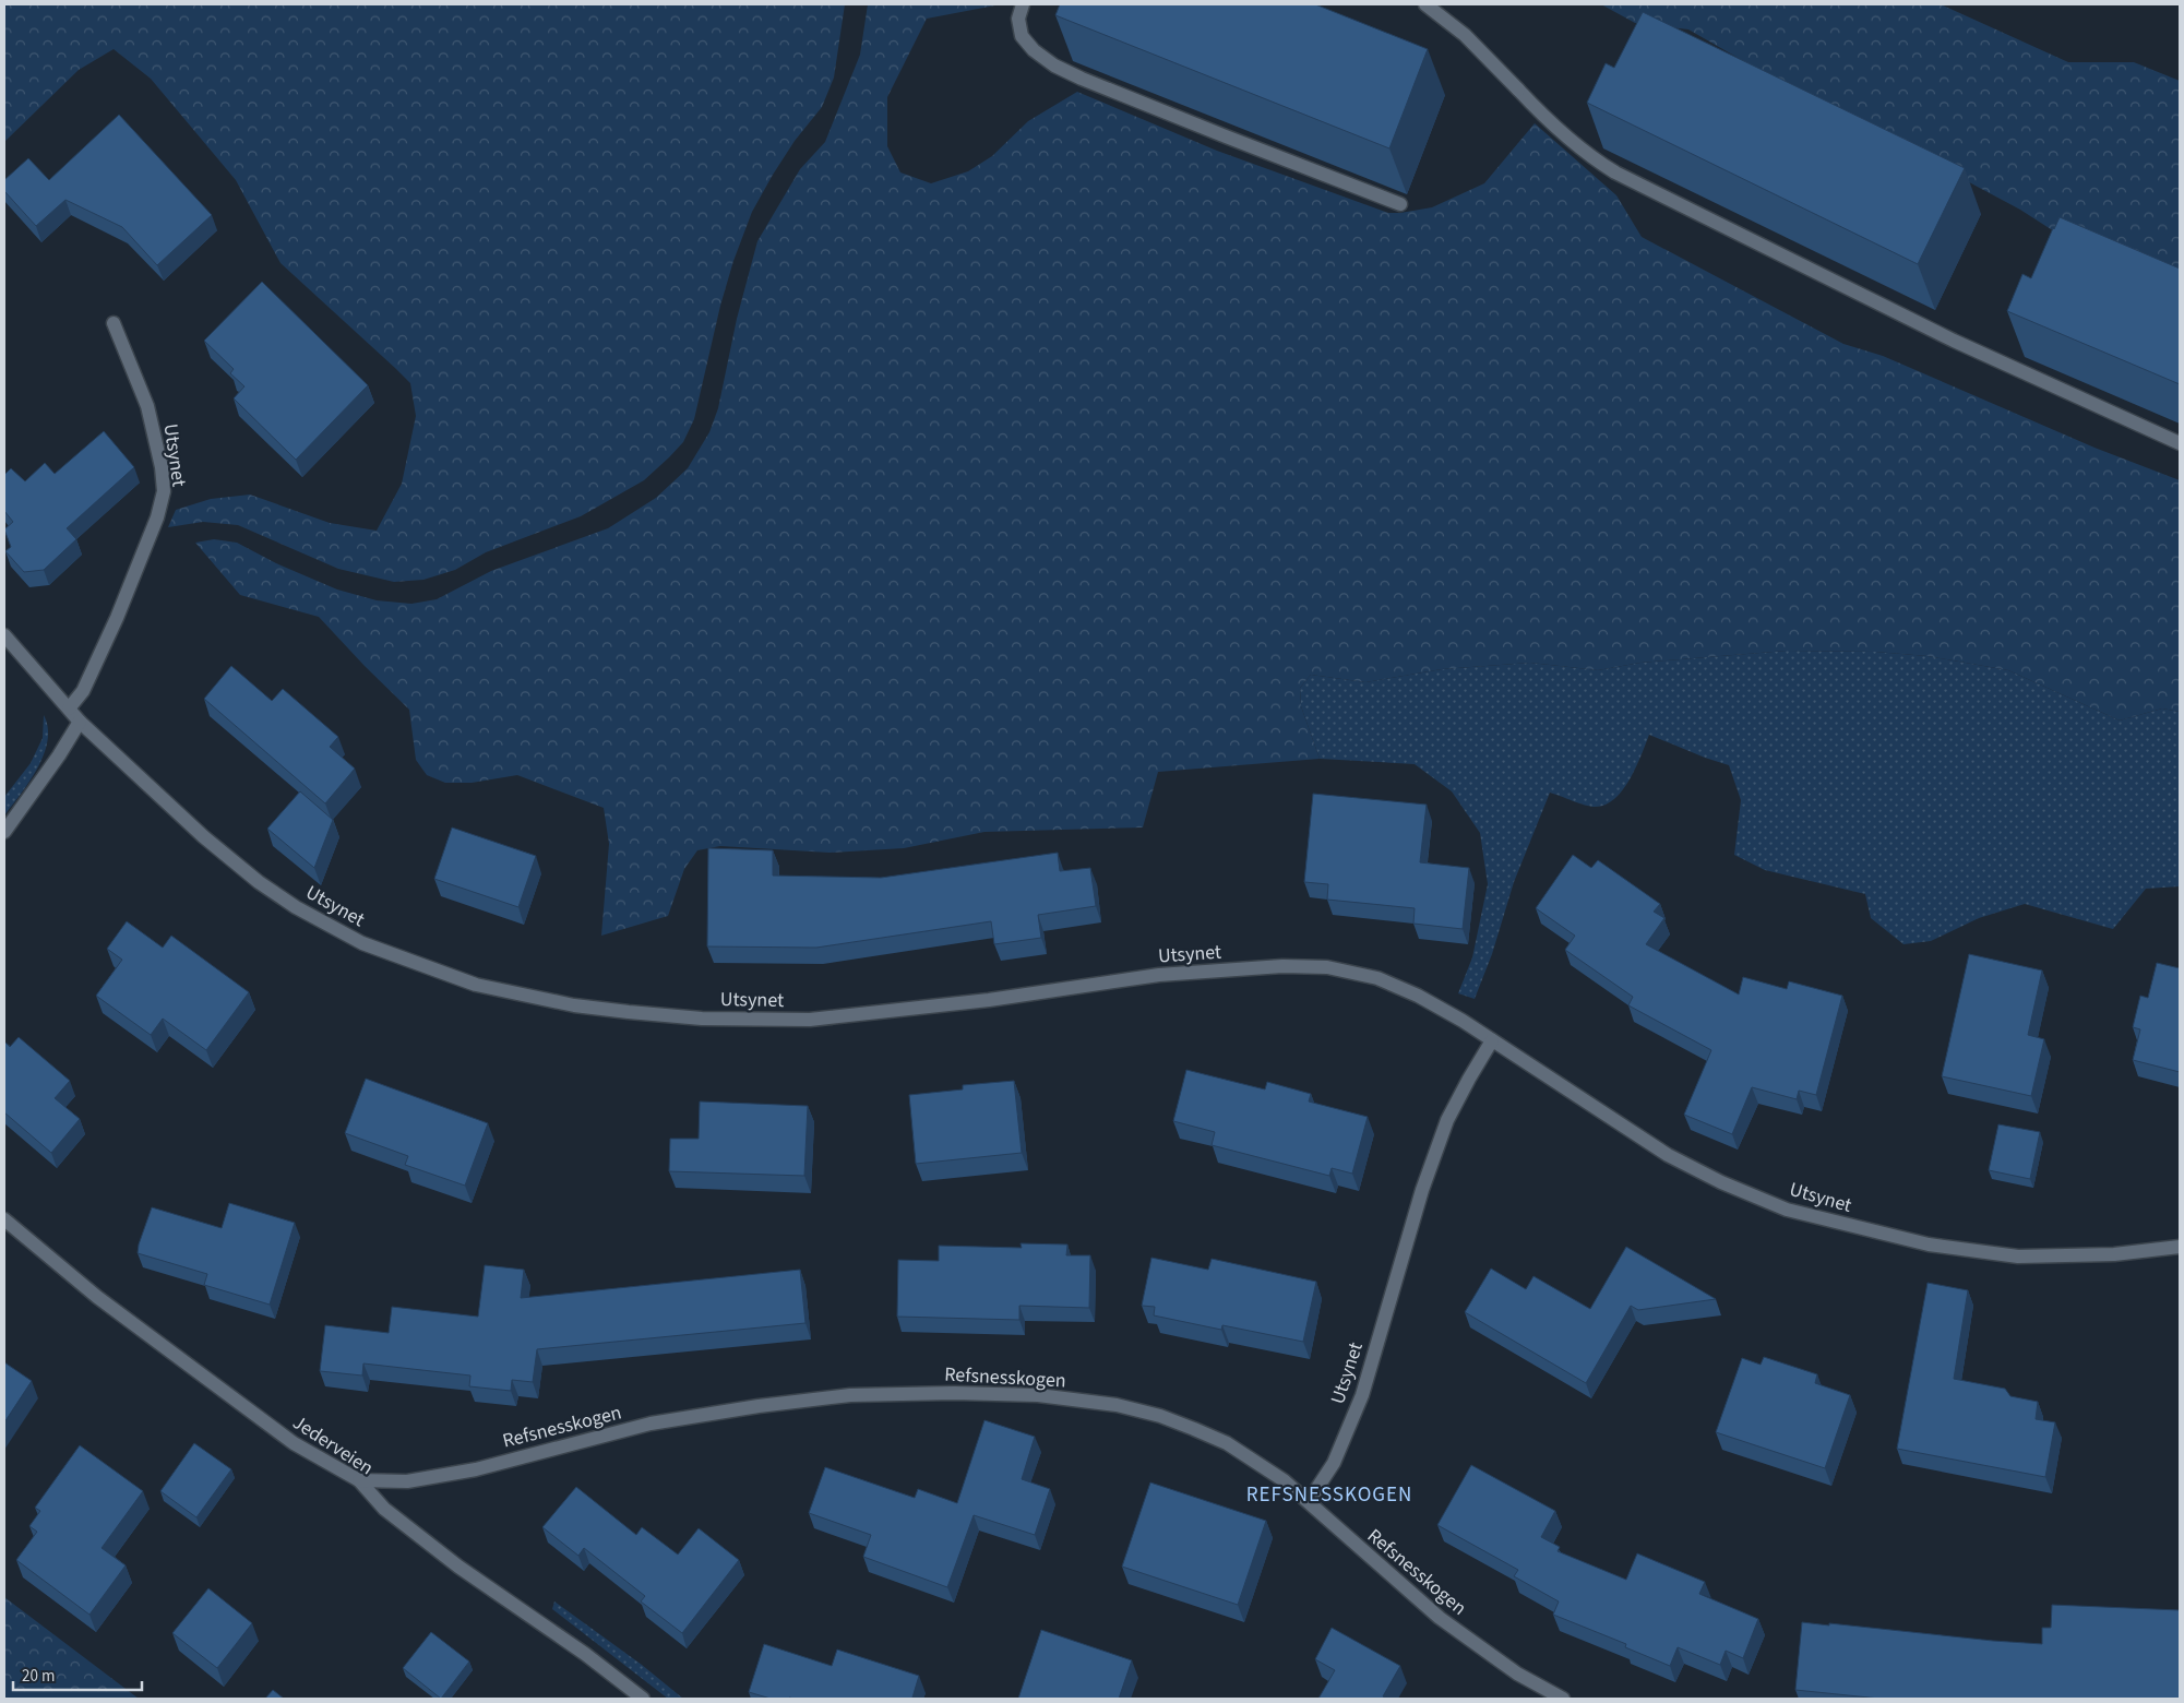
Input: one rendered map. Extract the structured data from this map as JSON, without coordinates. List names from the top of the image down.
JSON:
{
  "streets": {
    "street": ["Utsynet", "Refsnesskogen", "Jederveien"]
  },
  "crossings": [
    ["Utsynet", "Refsnesskogen"],
    ["Refsnesskogen", "Jederveien"]
  ],
  "districts": ["REFSNESSKOGEN"],
  "scale_bar": "20 m"
}
